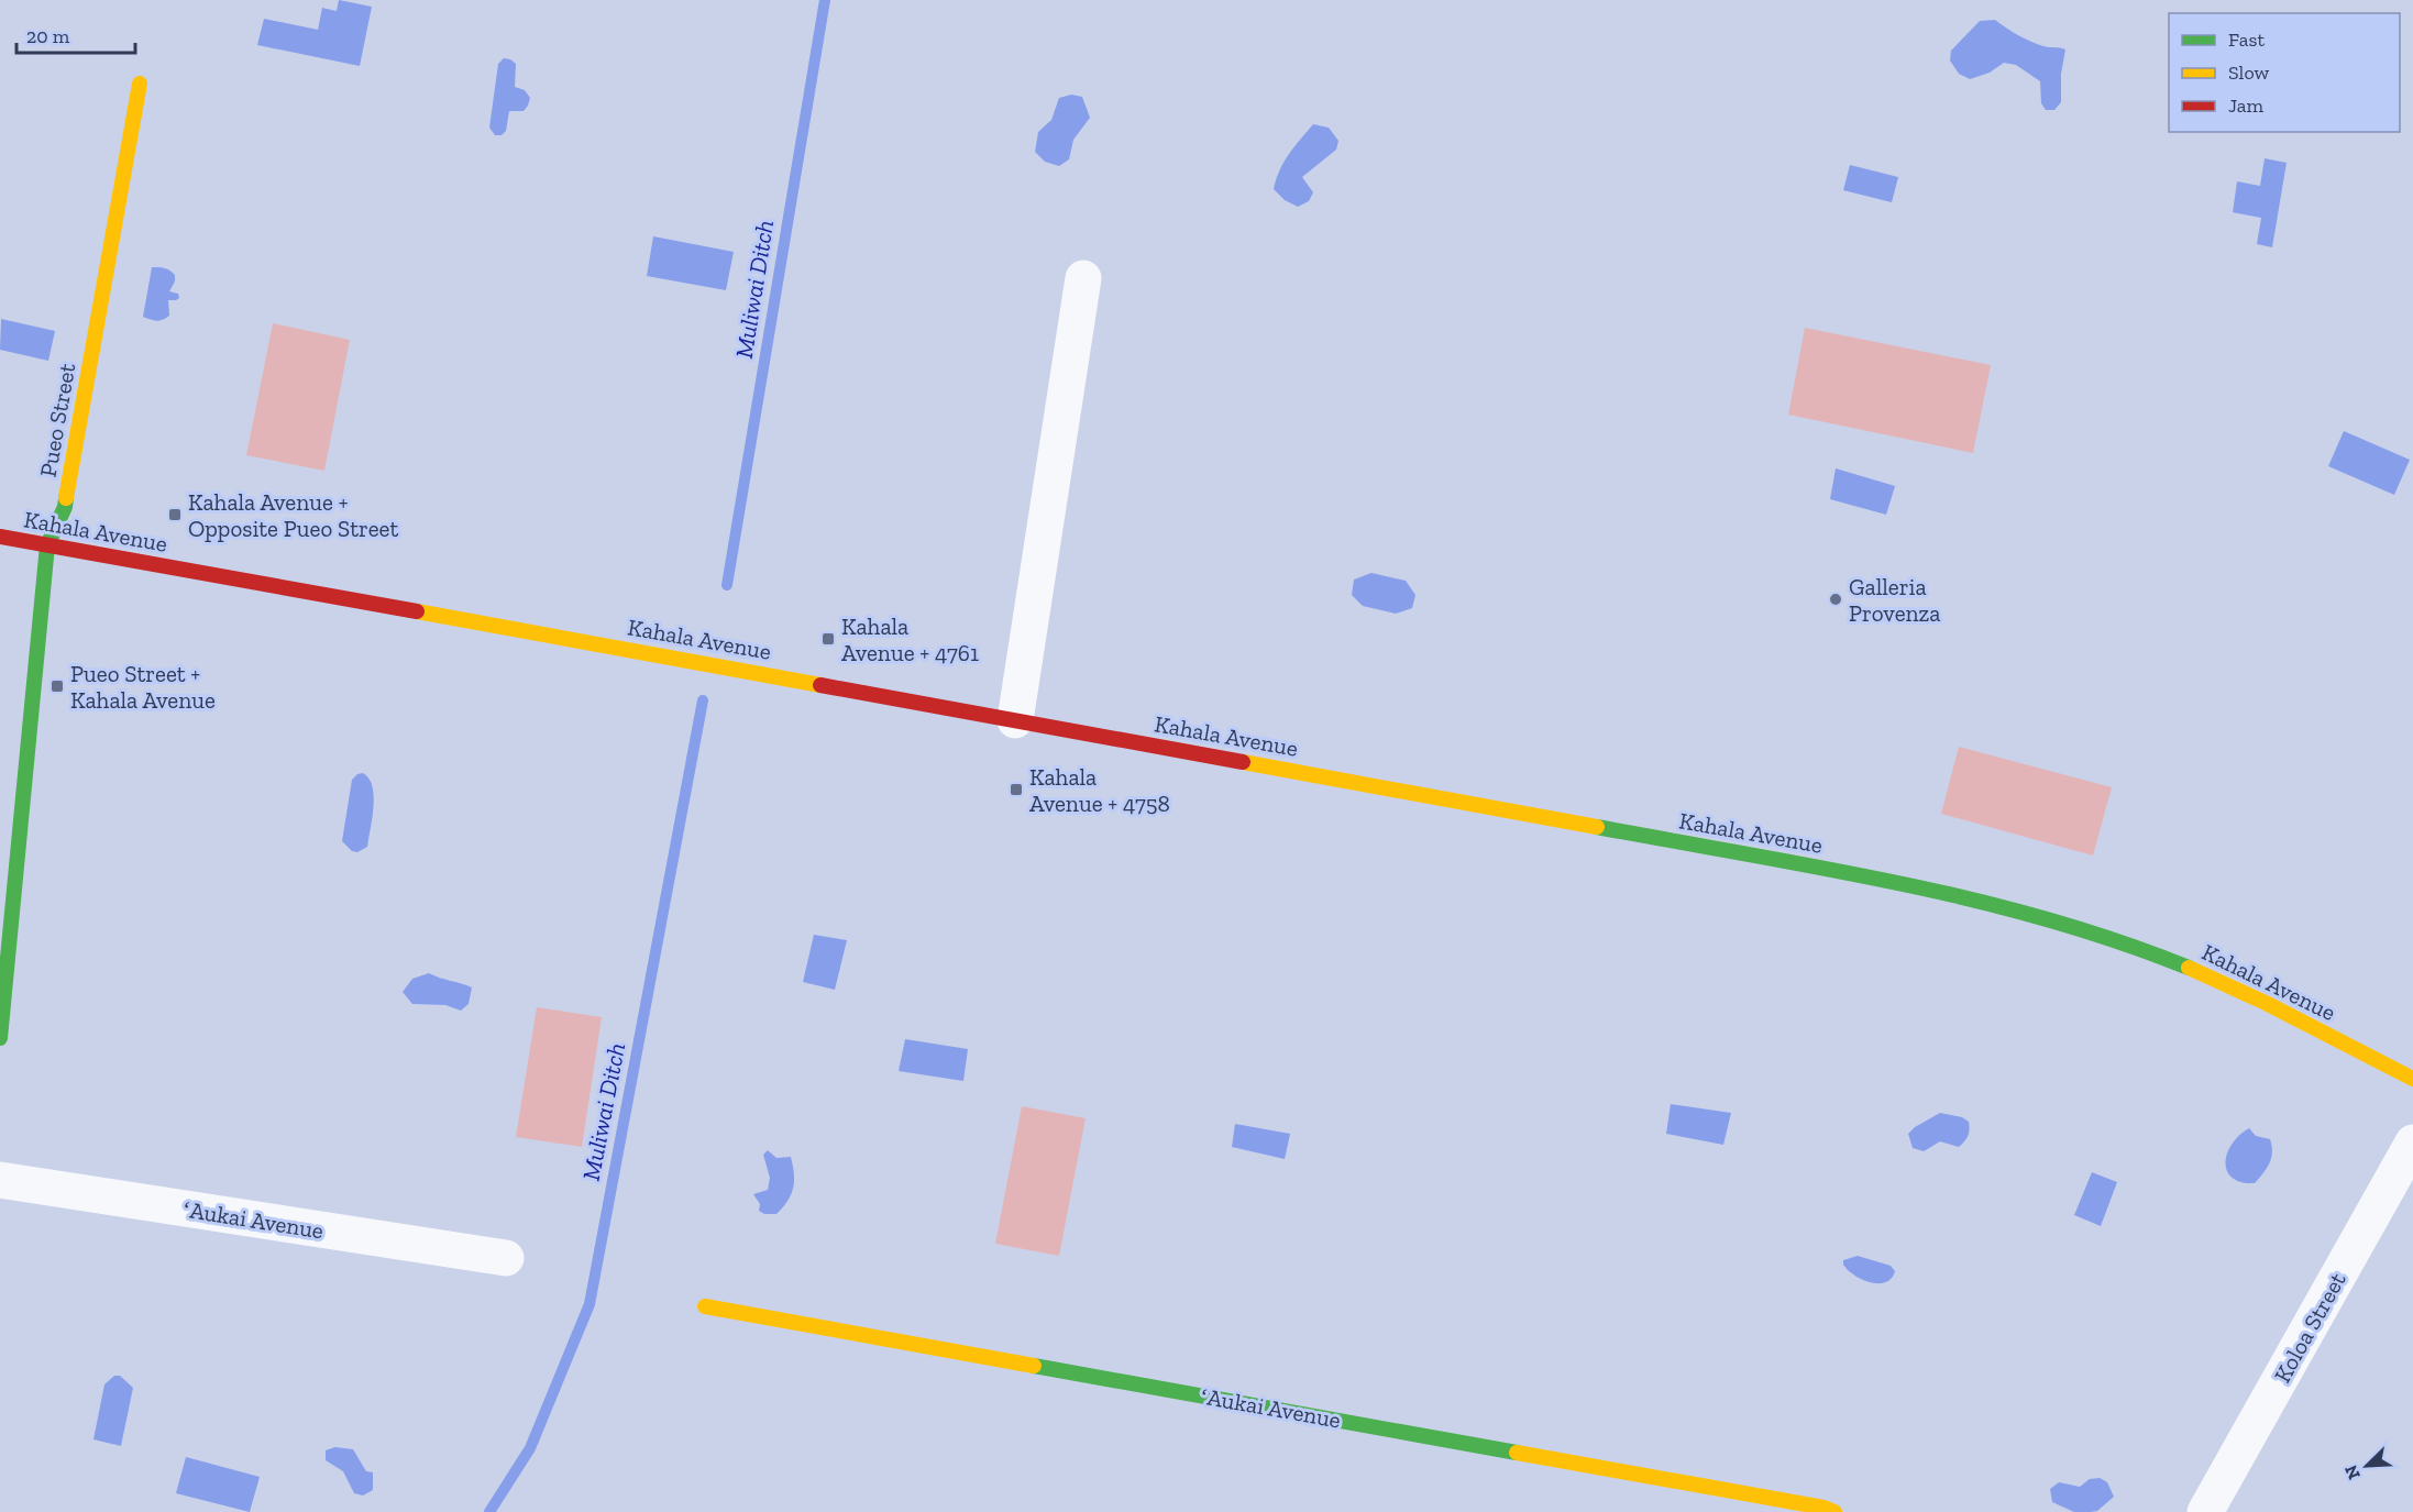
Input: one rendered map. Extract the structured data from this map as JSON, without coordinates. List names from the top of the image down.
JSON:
{
  "streets": {
    "street": [
      "Pueo Street",
      "Kahala Avenue",
      "ʻAukai Avenue",
      "Koloa Street"
    ]
  },
  "crossings": [
    ["Pueo Street", "Kahala Avenue"]
  ],
  "water": ["Muliwai Ditch"],
  "places": {
    "transit": [
      "Kahala Avenue + Opposite Pueo Street",
      "Kahala Avenue + 4761",
      "Pueo Street + Kahala Avenue",
      "Kahala Avenue + 4758"
    ],
    "other": ["Galleria Provenza"]
  },
  "legend": ["Fast", "Slow", "Jam"],
  "scale_bar": "20 m",
  "north": "bottom left"
}
